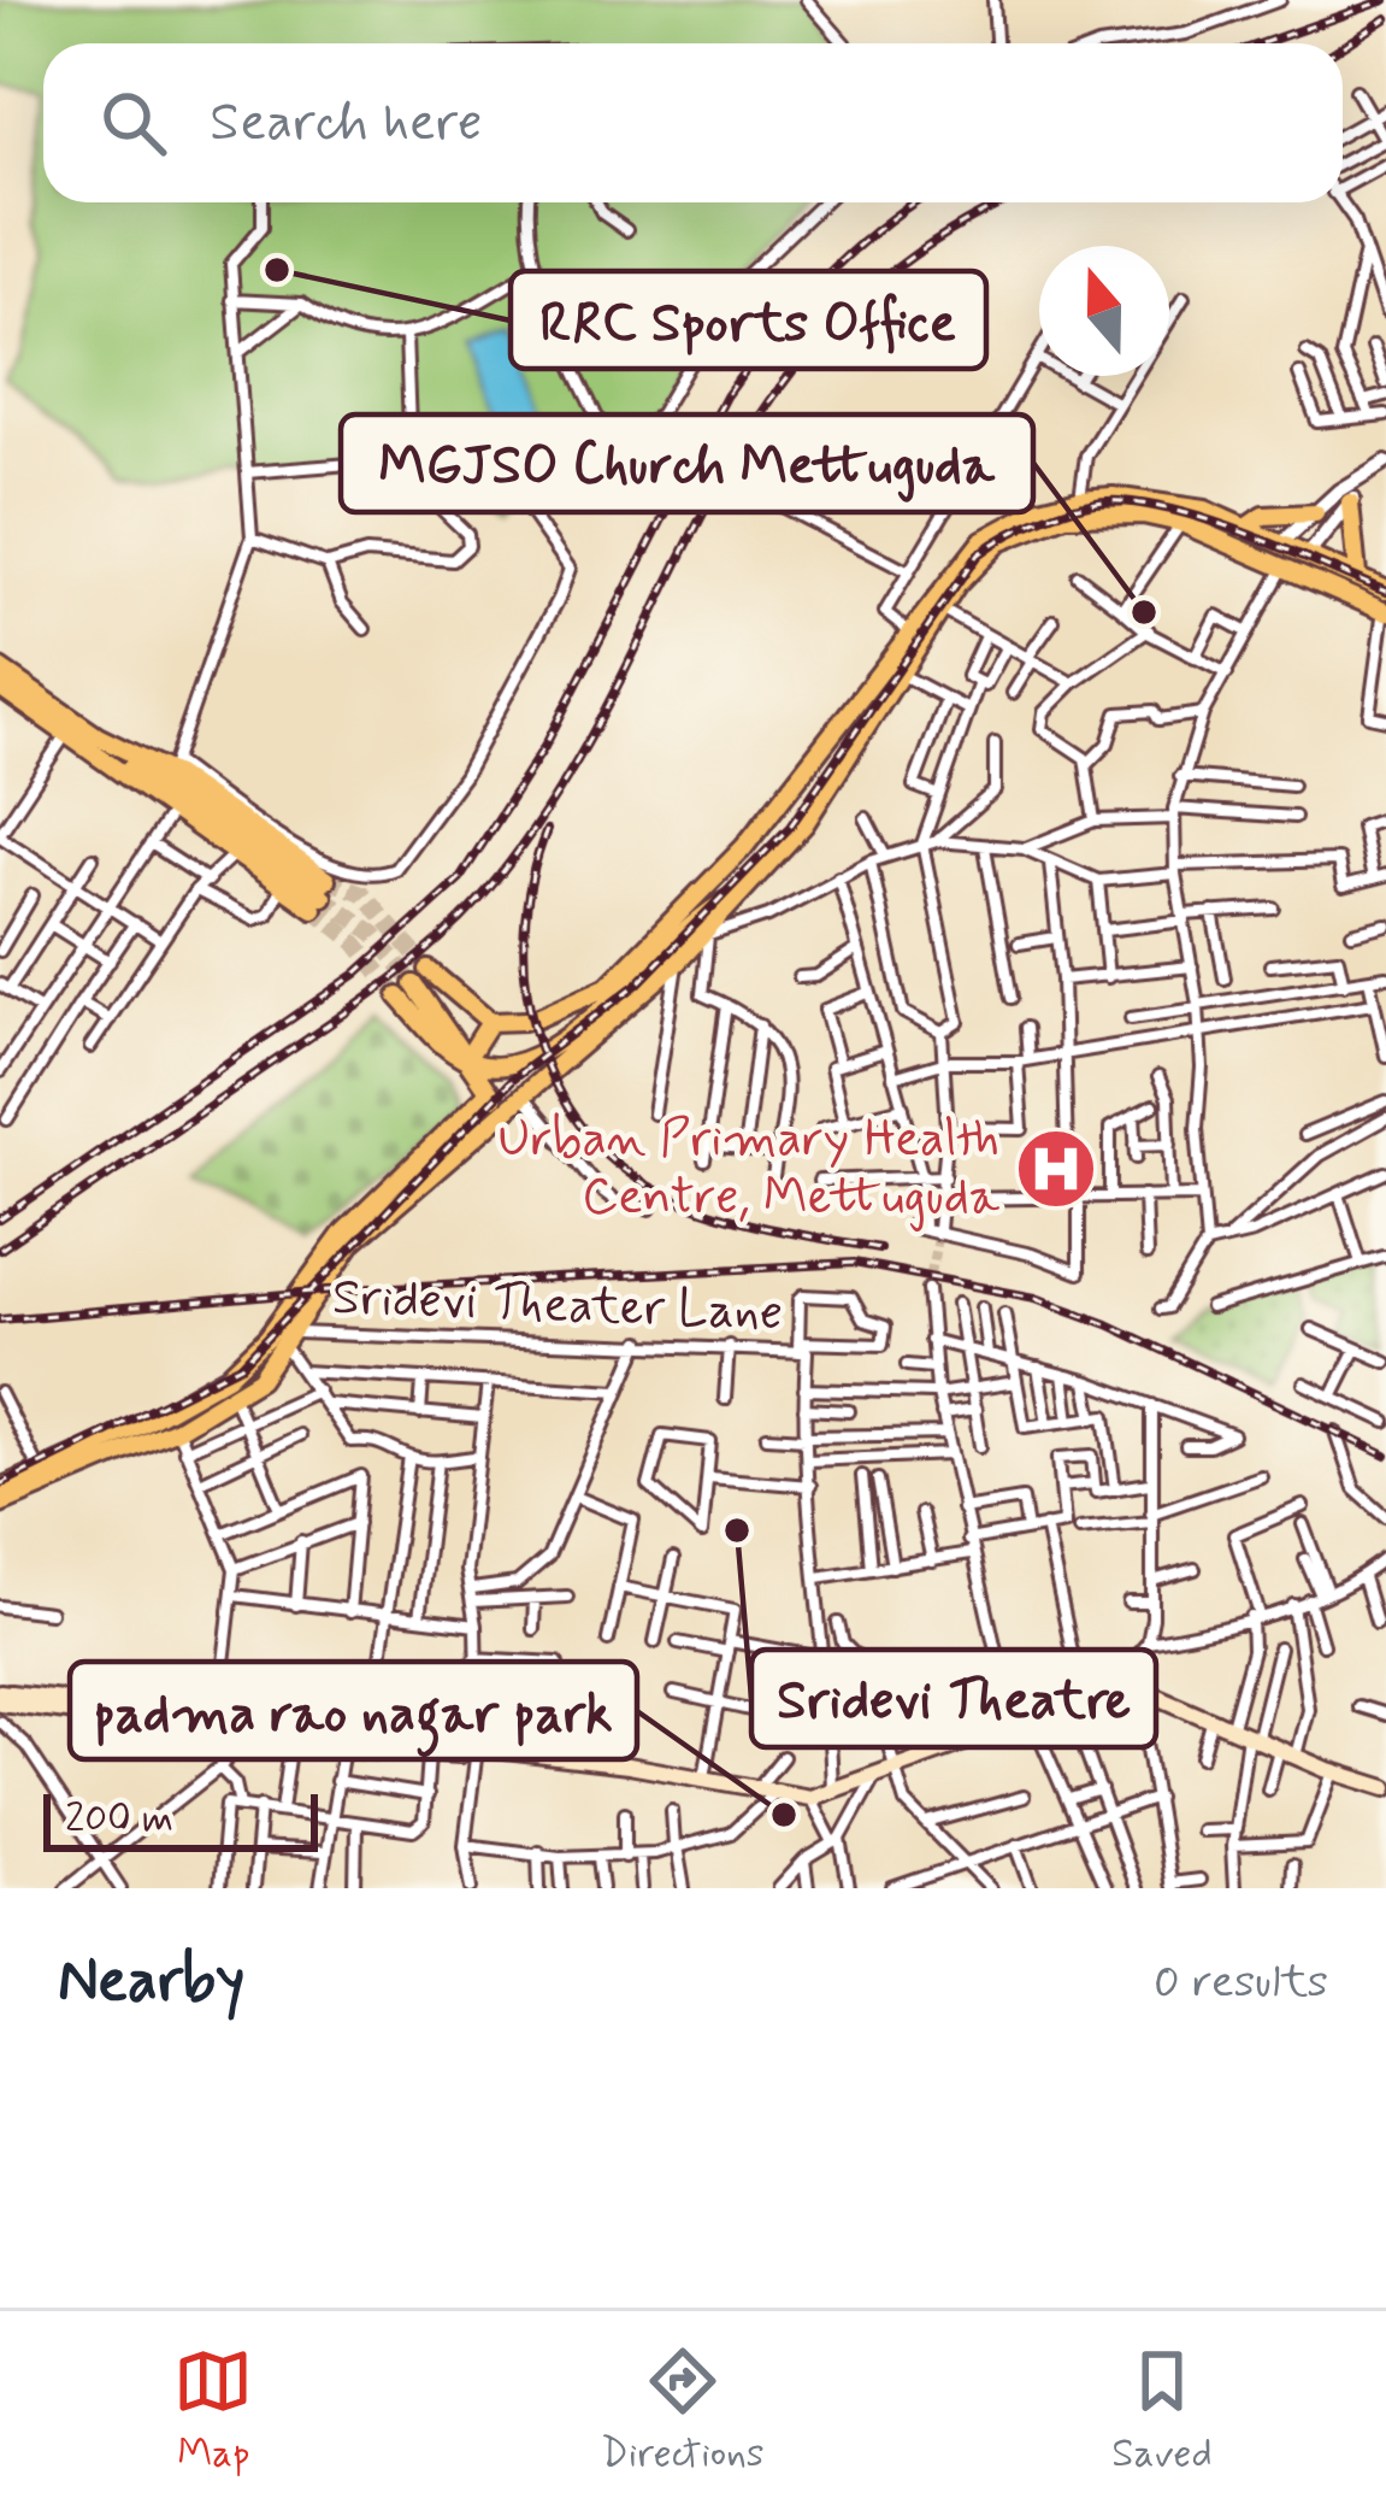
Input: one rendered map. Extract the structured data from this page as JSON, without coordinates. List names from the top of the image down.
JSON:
{
  "streets": {
    "street": ["Sridevi Theater Lane"]
  },
  "places": {
    "other": [
      "RRC Sports Office",
      "MGJSO Church Mettuguda",
      "Sridevi Theatre",
      "padma rao nagar park"
    ],
    "hospital": ["Urban Primary Health Centre, Mettuguda"]
  },
  "scale_bar": "200 m",
  "north": "top",
  "page": {
    "search": "Search here",
    "scale": "200 m",
    "heading": ["Nearby", "0 results"],
    "nav": ["Map", "Directions", "Saved"]
  }
}
